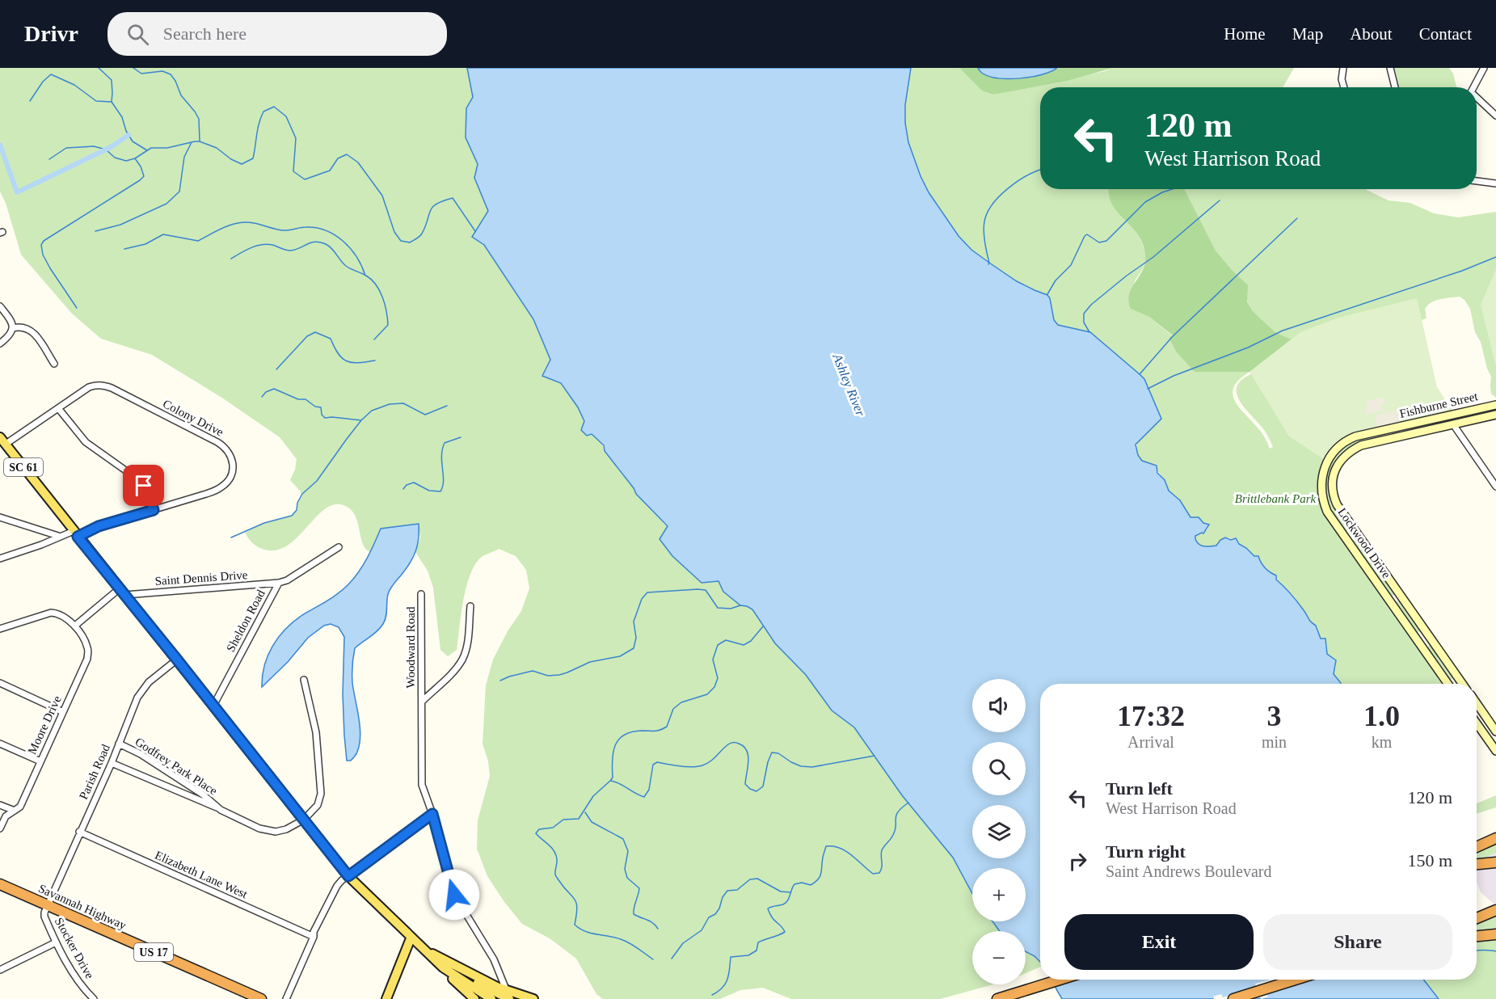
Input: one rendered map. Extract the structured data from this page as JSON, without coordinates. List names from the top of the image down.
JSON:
{
  "streets": {
    "highway": ["Savannah Highway", "US 17"],
    "main road": ["Fishburne Street", "SC 61", "Lockwood Drive"],
    "street": [
      "Colony Drive",
      "Saint Dennis Drive",
      "Sheldon Road",
      "Woodward Road",
      "Moore Drive",
      "Godfrey Park Place",
      "Parish Road",
      "Elizabeth Lane West",
      "Stocker Drive"
    ]
  },
  "crossings": [
    ["Fishburne Street", "Lockwood Drive"],
    ["Colony Drive", "SC 61"],
    ["SC 61", "Saint Dennis Drive"],
    ["SC 61", "Sheldon Road"],
    ["SC 61", "Godfrey Park Place"],
    ["SC 61", "Parish Road"],
    ["Saint Dennis Drive", "Sheldon Road"],
    ["Godfrey Park Place", "Parish Road"],
    ["Parish Road", "Elizabeth Lane West"],
    ["Parish Road", "Savannah Highway"],
    ["Parish Road", "Stocker Drive"],
    ["Savannah Highway", "Stocker Drive"]
  ],
  "water": ["Ashley River"],
  "parks": ["Brittlebank Park"],
  "page": {
    "header": "Drivr",
    "search": "Search here",
    "nav": [
      "Home",
      "Map",
      "About",
      "Contact"
    ],
    "turn": ["120 m", "West Harrison Road"],
    "map_buttons": ["+", "−"],
    "eta": [
      "17:32",
      "Arrival",
      "3",
      "min",
      "1.0",
      "km"
    ],
    "list": [
      {
        "name": "Turn left",
        "note": "West Harrison Road",
        "value": "120 m"
      },
      {
        "name": "Turn right",
        "note": "Saint Andrews Boulevard",
        "value": "150 m"
      }
    ],
    "buttons": ["Exit", "Share"]
  }
}
